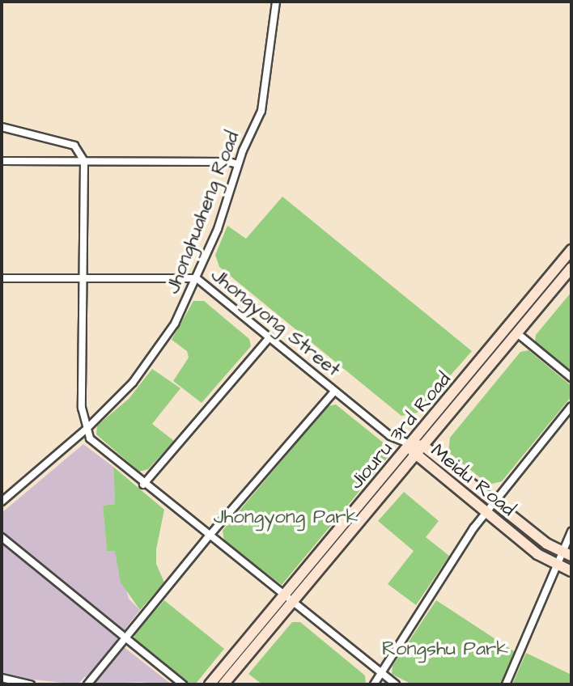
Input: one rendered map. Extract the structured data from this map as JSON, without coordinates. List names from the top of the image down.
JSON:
{
  "streets": {
    "street": [
      "Jhonghuaheng Road",
      "Jhongyong Street",
      "Jiouru 3rd Road",
      "Meidu Road"
    ]
  },
  "crossings": [
    ["Jhonghuaheng Road", "Jhongyong Street"],
    ["Jhongyong Street", "Jiouru 3rd Road"],
    ["Jhongyong Street", "Meidu Road"],
    ["Jiouru 3rd Road", "Meidu Road"]
  ],
  "parks": ["Jhongyong Park", "Rongshu Park"]
}
